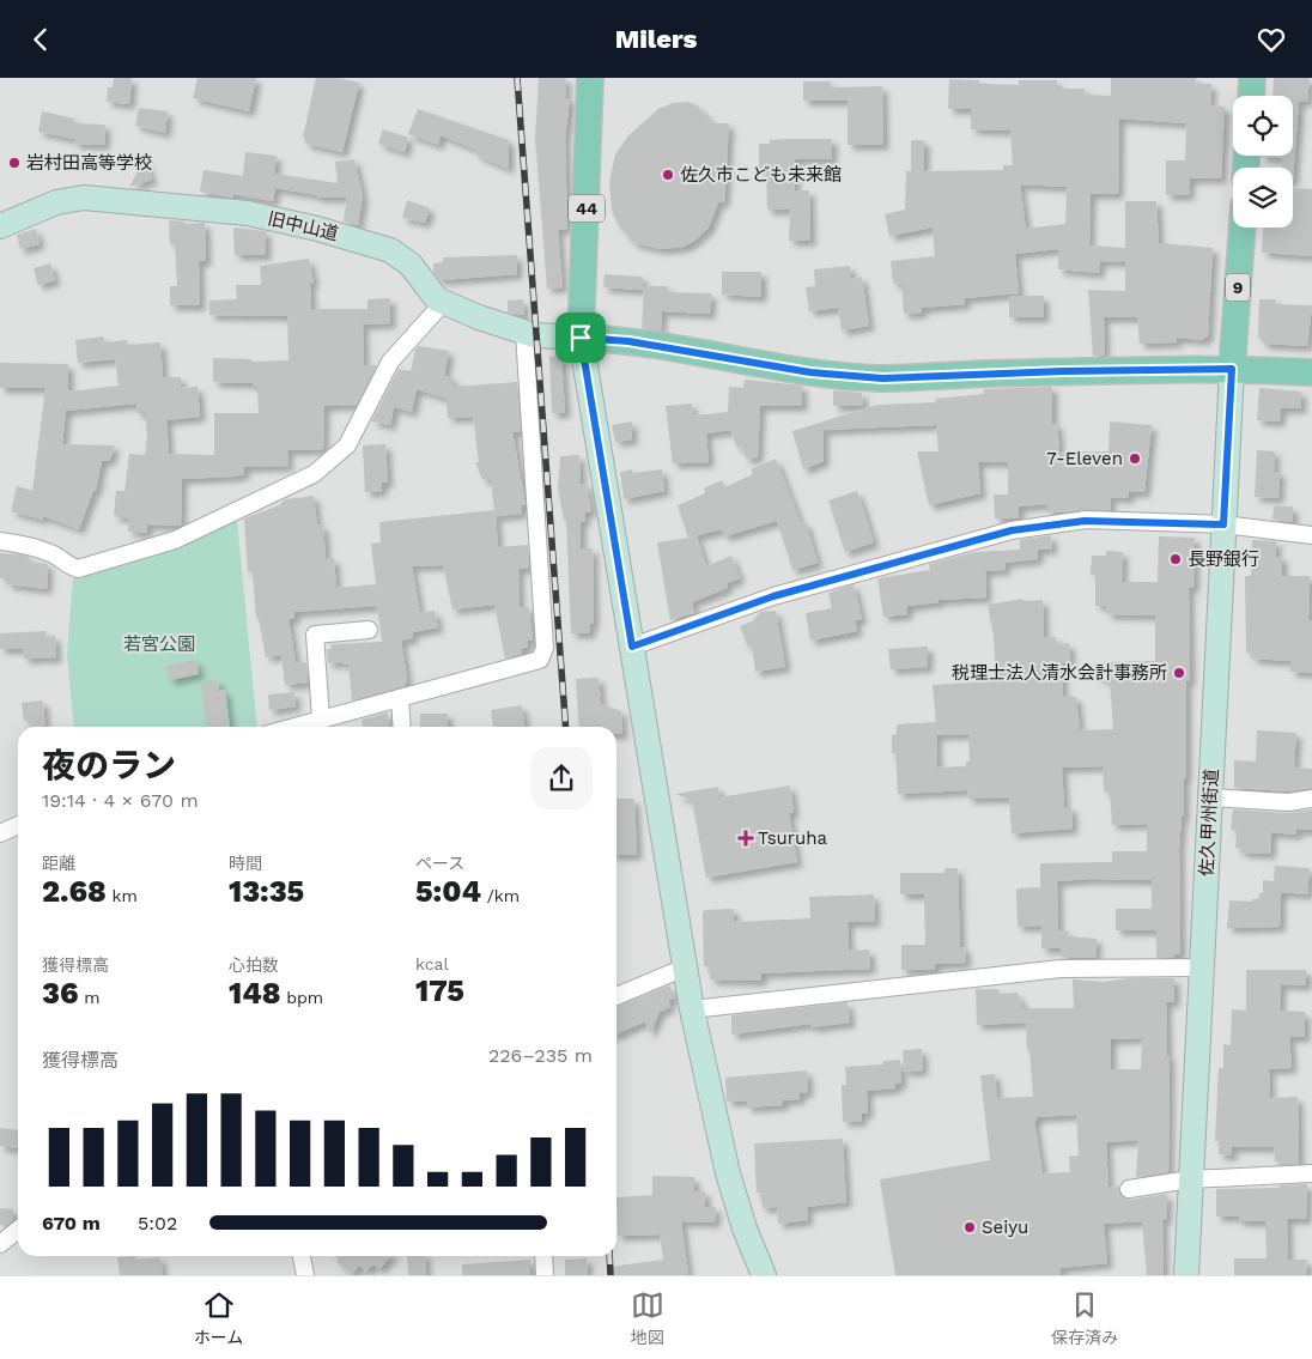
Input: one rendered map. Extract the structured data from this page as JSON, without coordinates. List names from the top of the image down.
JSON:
{
  "streets": {
    "main road": [
      "44",
      "旧中山道",
      "9",
      "佐久甲州街道"
    ]
  },
  "crossings": [
    ["44", "旧中山道"],
    ["9", "佐久甲州街道"]
  ],
  "parks": ["若宮公園"],
  "places": {
    "other": [
      "岩村田高等学校",
      "佐久市こども未来館",
      "7-Eleven",
      "長野銀行",
      "税理士法人清水会計事務所",
      "Seiyu"
    ],
    "health": ["Tsuruha"]
  },
  "page": {
    "header": "Milers",
    "heading": ["夜のラン", "19:14 · 4 × 670 m"],
    "stats": [
      ["距離", "2.68 km"],
      ["時間", "13:35"],
      ["ペース", "5:04 /km"],
      ["獲得標高", "36 m"],
      ["心拍数", "148 bpm"],
      ["kcal", "175"]
    ],
    "chart": ["獲得標高", "226–235 m"],
    "list": [
      {
        "name": "670 m",
        "note": "5:02"
      }
    ],
    "tabs": ["ホーム", "地図", "保存済み"]
  }
}
